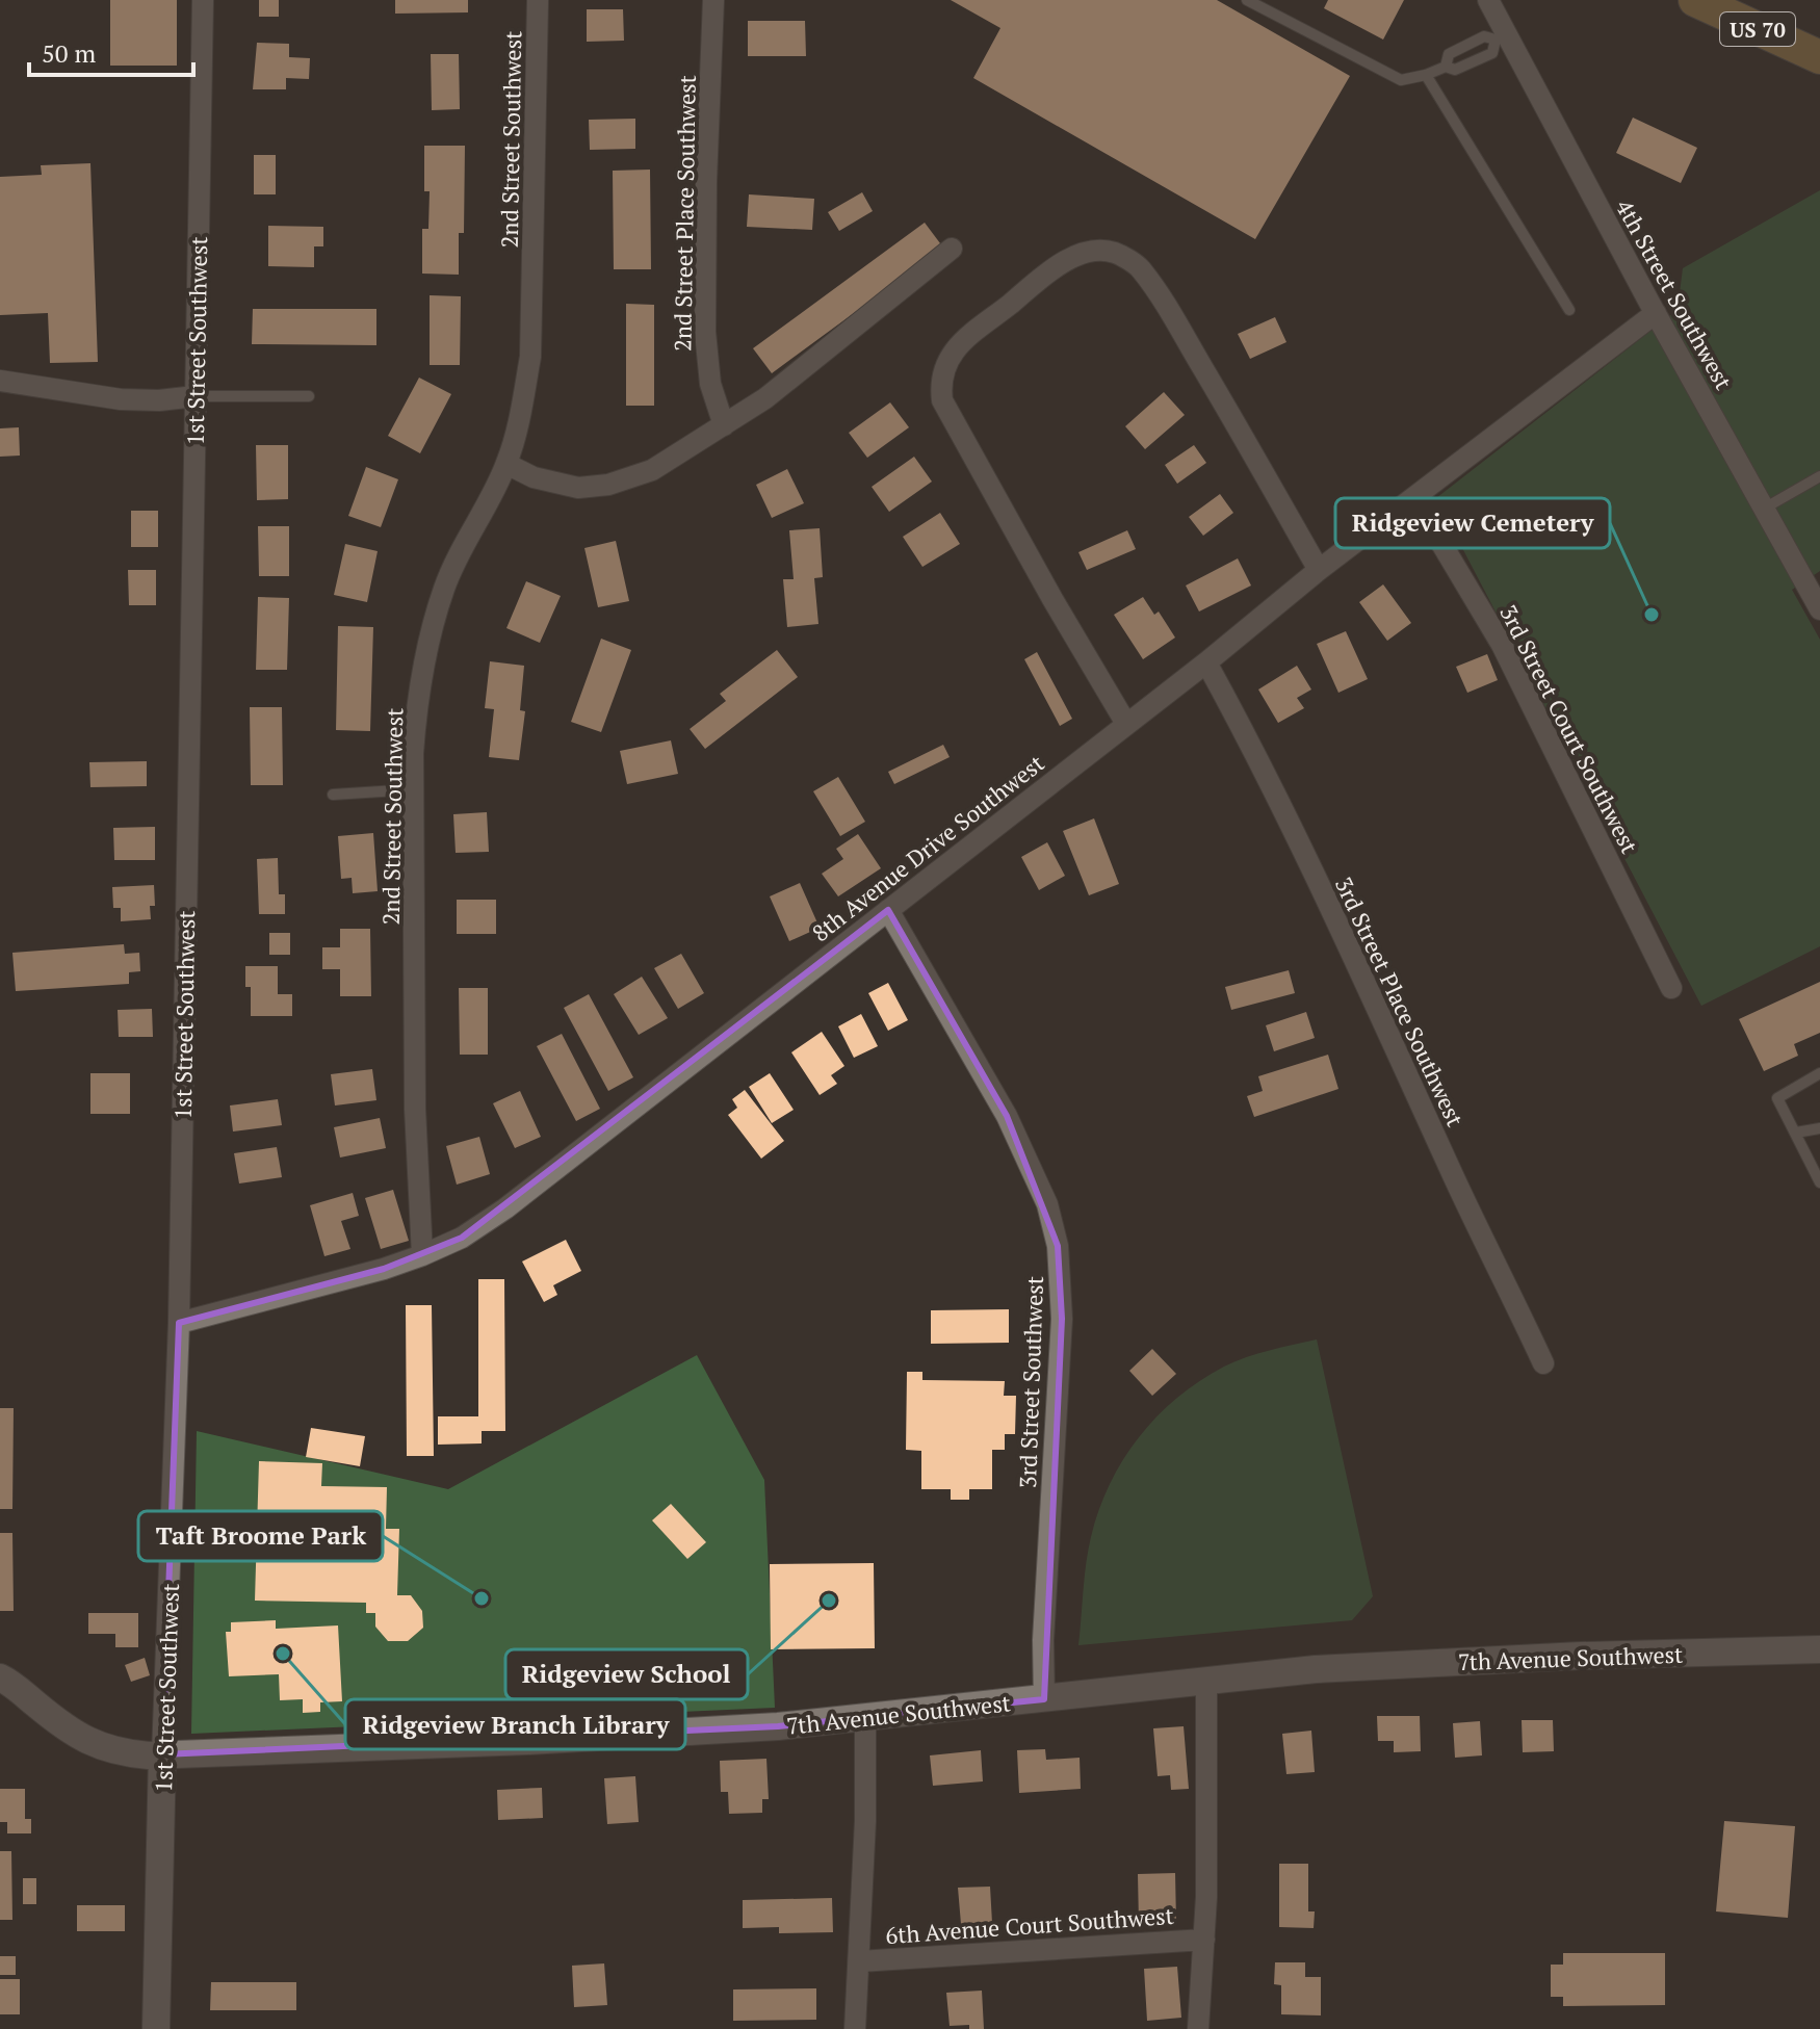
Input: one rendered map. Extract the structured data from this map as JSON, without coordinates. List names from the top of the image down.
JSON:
{
  "streets": {
    "main road": ["US 70"],
    "street": [
      "2nd Street Southwest",
      "2nd Street Place Southwest",
      "4th Street Southwest",
      "1st Street Southwest",
      "3rd Street Court Southwest",
      "8th Avenue Drive Southwest",
      "3rd Street Place Southwest",
      "3rd Street Southwest",
      "7th Avenue Southwest",
      "6th Avenue Court Southwest"
    ]
  },
  "crossings": [
    ["2nd Street Southwest", "8th Avenue Drive Southwest"],
    ["4th Street Southwest", "8th Avenue Drive Southwest"],
    ["1st Street Southwest", "8th Avenue Drive Southwest"],
    ["1st Street Southwest", "7th Avenue Southwest"],
    ["3rd Street Court Southwest", "8th Avenue Drive Southwest"],
    ["8th Avenue Drive Southwest", "3rd Street Place Southwest"],
    ["8th Avenue Drive Southwest", "3rd Street Southwest"],
    ["3rd Street Southwest", "7th Avenue Southwest"]
  ],
  "places": [
    "Ridgeview Cemetery",
    "Taft Broome Park",
    "Ridgeview School",
    "Ridgeview Branch Library"
  ],
  "scale_bar": "50 m"
}
